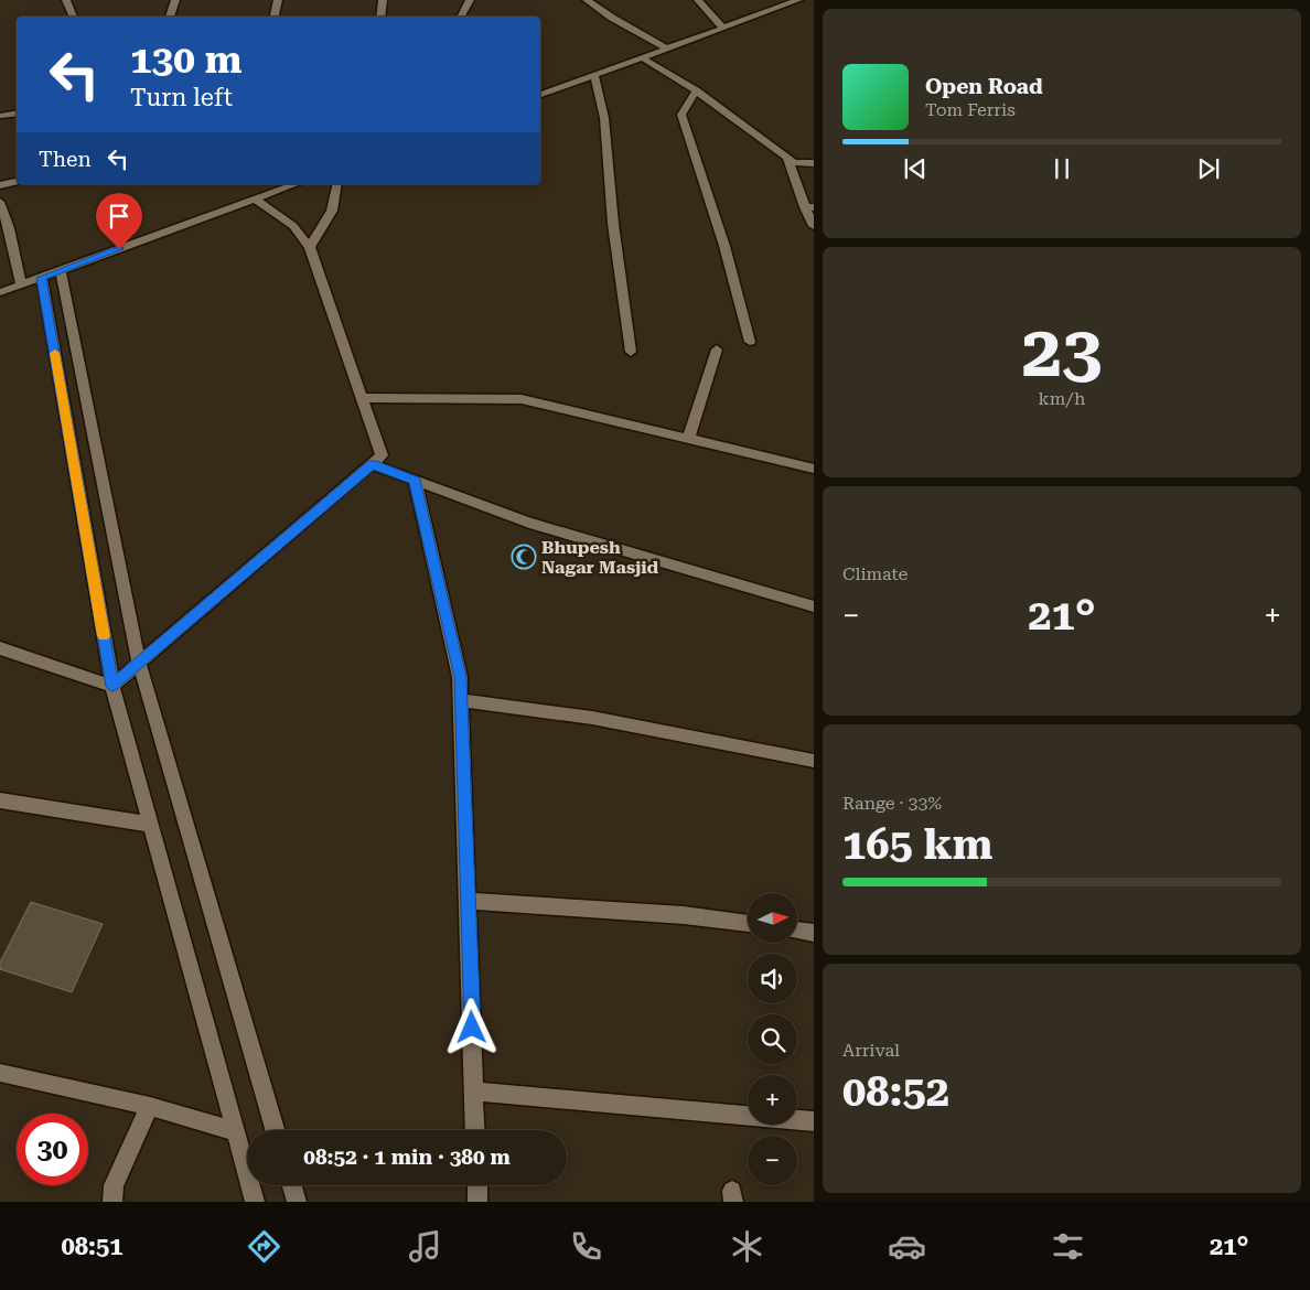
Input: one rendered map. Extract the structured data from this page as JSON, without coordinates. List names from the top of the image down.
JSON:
{
  "places": {
    "mosque": ["Bhupesh Nagar Masjid"]
  },
  "north": "right",
  "page": {
    "turn": ["130 m", "Turn left"],
    "song": ["Open Road", "Tom Ferris"],
    "then": "Then",
    "tile": [
      ["23", "km/h"],
      "Climate",
      ["Range · 33%", "165 km"],
      ["Arrival", "08:52"]
    ],
    "heat": ["−", "21°", "+"],
    "map_buttons": ["+", "−"],
    "limit": "30",
    "trip": "08:52 · 1 min · 380 m",
    "tabs": ["08:51", "21°"]
  }
}
